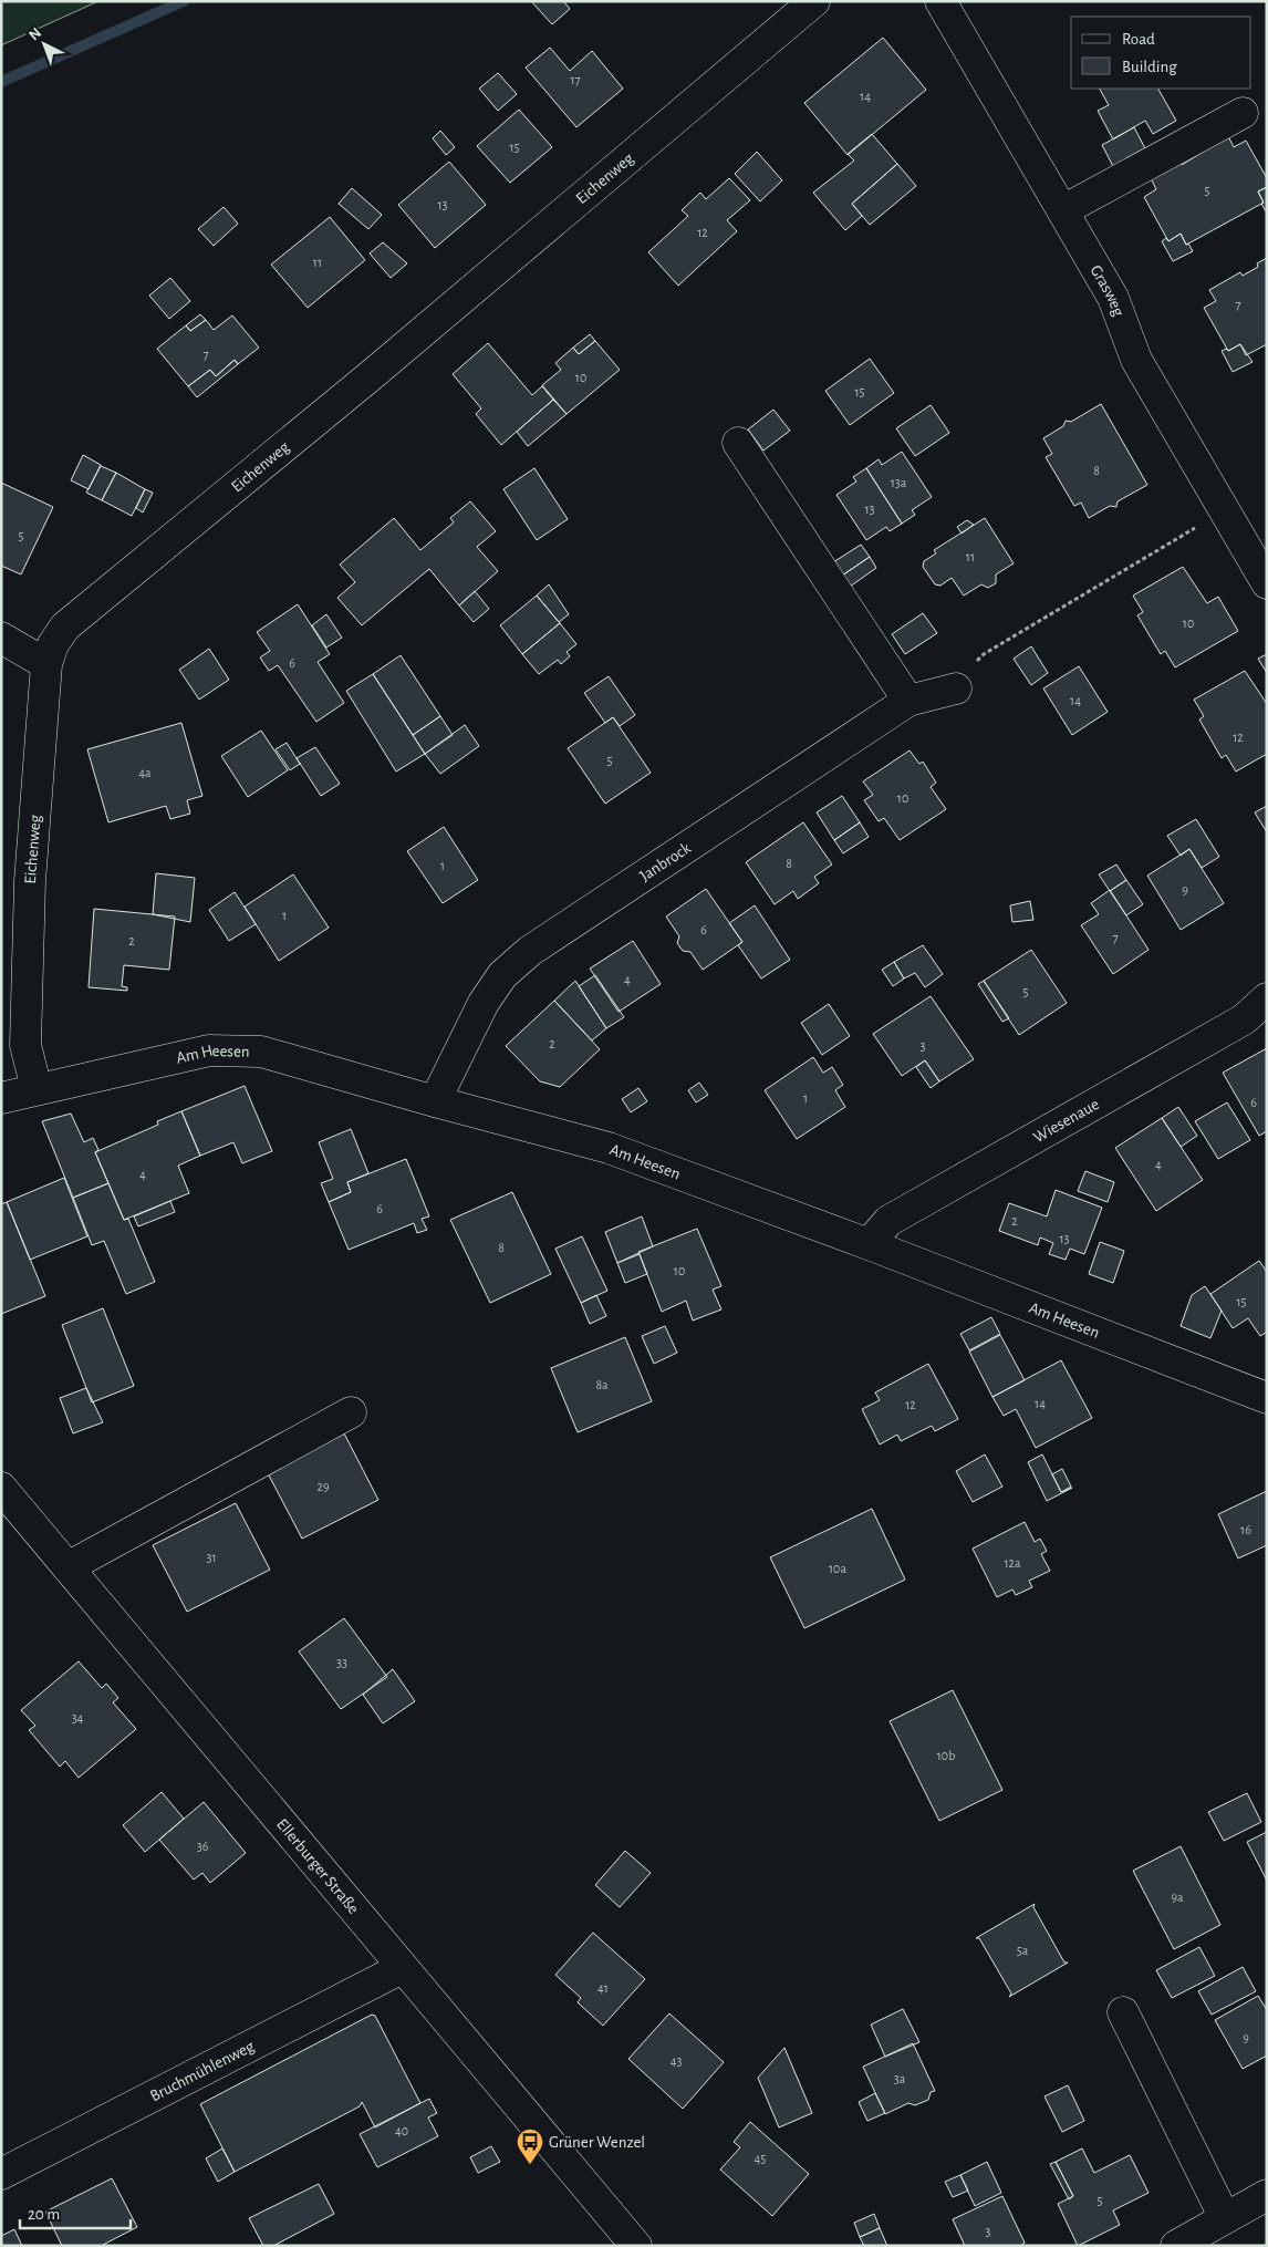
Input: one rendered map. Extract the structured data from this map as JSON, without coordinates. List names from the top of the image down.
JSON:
{
  "streets": {
    "street": [
      "Eichenweg",
      "Grasweg",
      "Janbrock",
      "Am Heesen",
      "Wiesenaue",
      "Ellerburger Straße",
      "Bruchmühlenweg"
    ]
  },
  "crossings": [
    ["Eichenweg", "Am Heesen"],
    ["Janbrock", "Am Heesen"],
    ["Am Heesen", "Wiesenaue"],
    ["Ellerburger Straße", "Bruchmühlenweg"]
  ],
  "places": {
    "bus stop": ["Grüner Wenzel"]
  },
  "house_numbers": [
    "17",
    "14",
    "15",
    "5",
    "13",
    "12",
    "11",
    "7",
    "7",
    "10",
    "15",
    "8",
    "13a",
    "13",
    "5",
    "11",
    "10",
    "6",
    "14",
    "12",
    "5",
    "4a",
    "10",
    "8",
    "1",
    "9",
    "1",
    "6",
    "7",
    "2",
    "4",
    "5",
    "2",
    "3",
    "1",
    "6",
    "4",
    "4",
    "6",
    "2",
    "13",
    "8",
    "10",
    "15",
    "8a",
    "14",
    "12",
    "29",
    "16",
    "31",
    "12a",
    "10a",
    "33",
    "34",
    "10b",
    "36",
    "9a",
    "5a",
    "41",
    "9",
    "43",
    "3a",
    "40",
    "45",
    "5",
    "3"
  ],
  "legend": ["Road", "Building"],
  "scale_bar": "20 m",
  "north": "top left"
}
